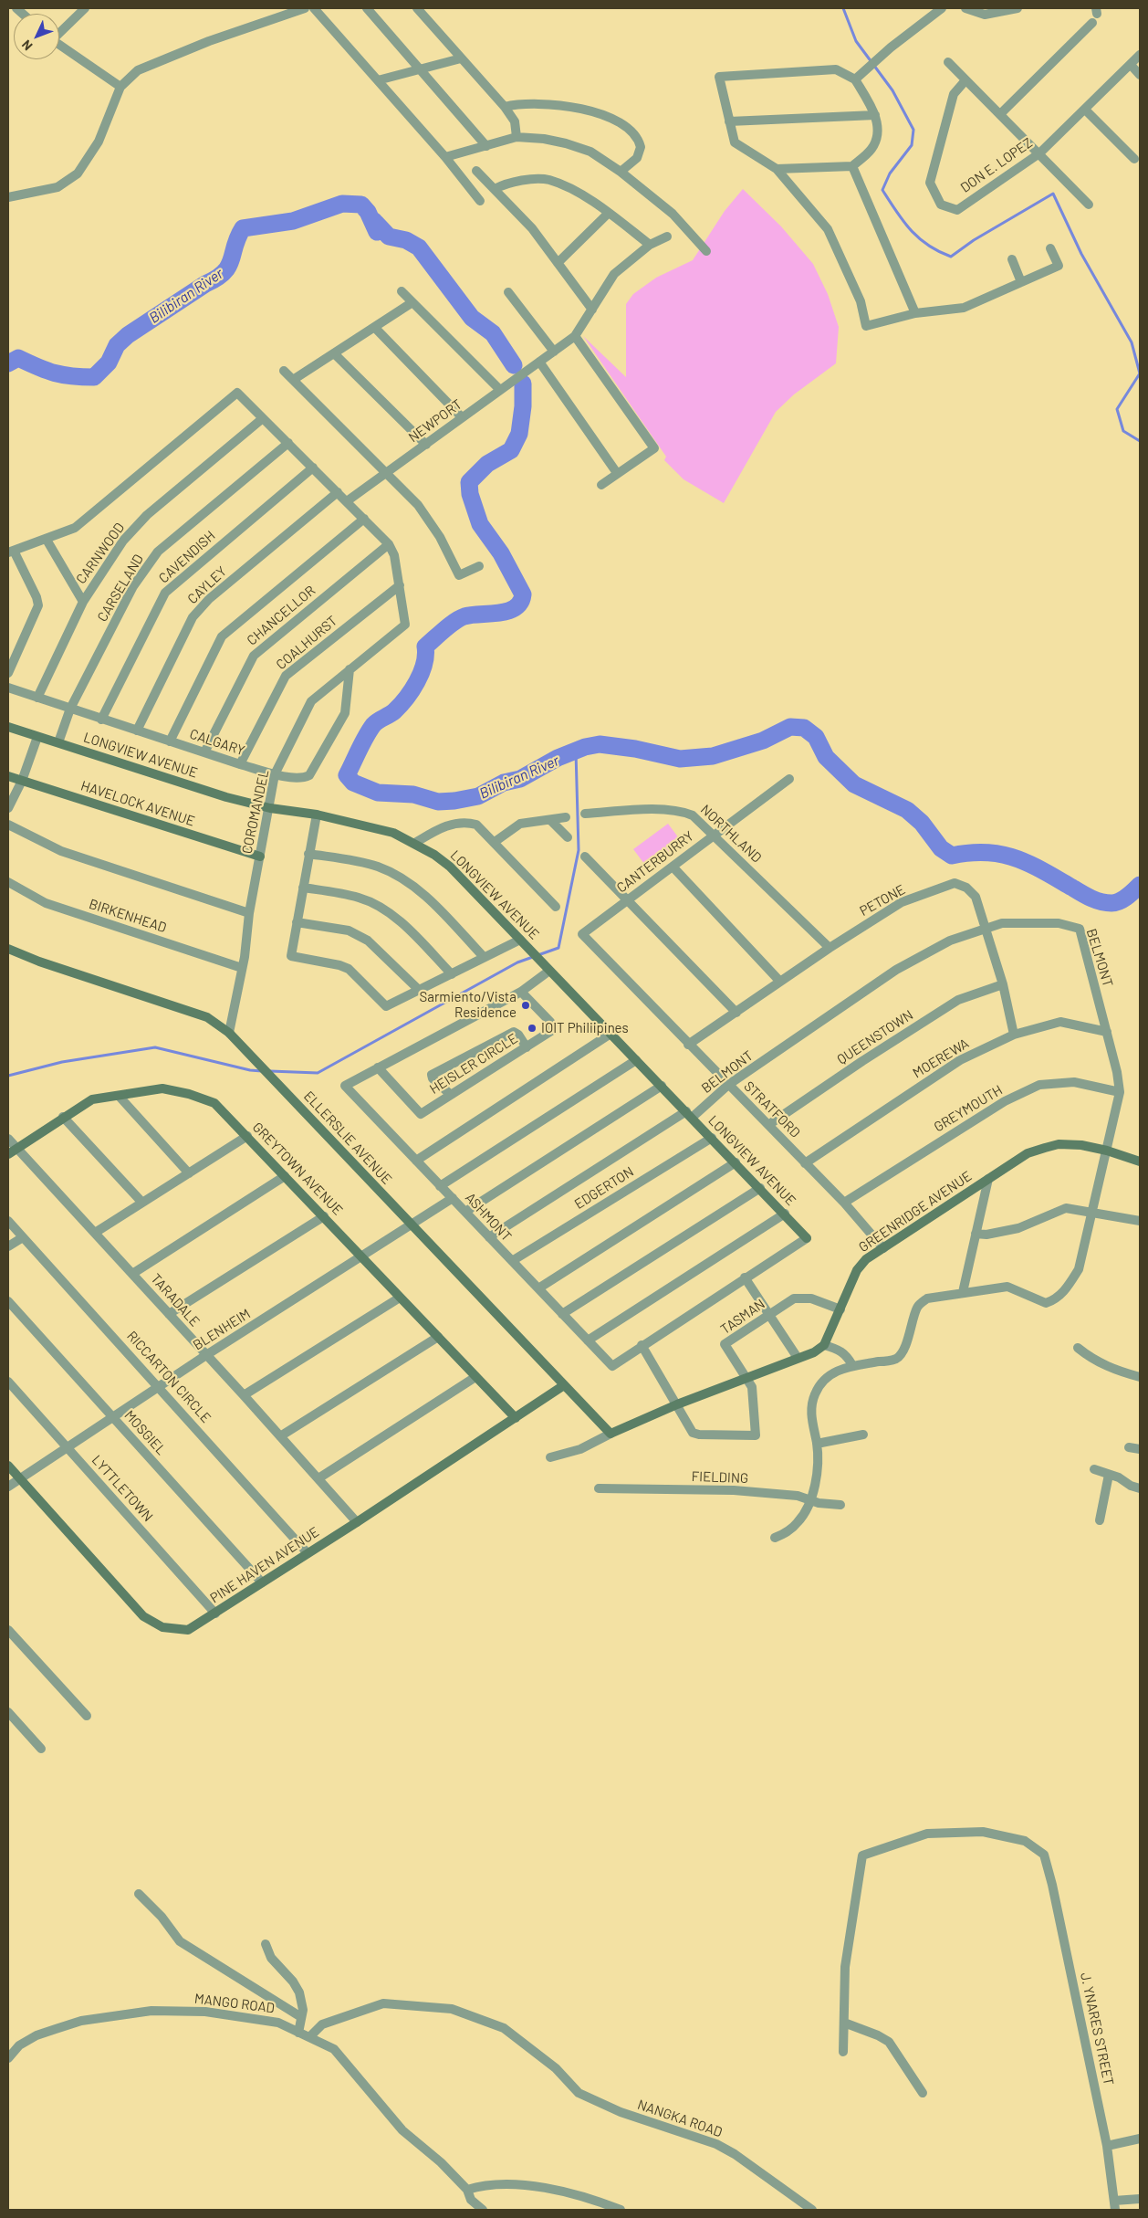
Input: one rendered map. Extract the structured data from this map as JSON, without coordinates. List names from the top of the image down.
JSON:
{
  "streets": {
    "street": [
      "DON E. LOPEZ",
      "NEWPORT",
      "CARNWOOD",
      "CAVENDISH",
      "CAYLEY",
      "CARSELAND",
      "CHANCELLOR",
      "COALHURST",
      "CALGARY",
      "LONGVIEW AVENUE",
      "HAVELOCK AVENUE",
      "COROMANDEL",
      "NORTHLAND",
      "CANTERBURRY",
      "PETONE",
      "BIRKENHEAD",
      "BELMONT",
      "QUEENSTOWN",
      "MOEREWA",
      "HEISLER CIRCLE",
      "GREYMOUTH",
      "STRATFORD",
      "ELLERSLIE AVENUE",
      "GREYTOWN AVENUE",
      "EDGERTON",
      "GREENRIDGE AVENUE",
      "ASHMONT",
      "TARADALE",
      "TASMAN",
      "BLENHEIM",
      "RICCARTON CIRCLE",
      "MOSGIEL",
      "FIELDING",
      "LYTTLETOWN",
      "PINE HAVEN AVENUE",
      "MANGO ROAD",
      "J. YNARES STREET",
      "NANGKA ROAD"
    ]
  },
  "crossings": [
    ["NEWPORT", "COROMANDEL"],
    ["CARNWOOD", "CALGARY"],
    ["CARNWOOD", "COROMANDEL"],
    ["CAVENDISH", "CALGARY"],
    ["CAVENDISH", "COROMANDEL"],
    ["CAYLEY", "CALGARY"],
    ["CAYLEY", "COROMANDEL"],
    ["CARSELAND", "CALGARY"],
    ["CARSELAND", "LONGVIEW AVENUE"],
    ["CARSELAND", "COROMANDEL"],
    ["CHANCELLOR", "CALGARY"],
    ["CHANCELLOR", "COROMANDEL"],
    ["COALHURST", "CALGARY"],
    ["COALHURST", "COROMANDEL"],
    ["CALGARY", "COROMANDEL"],
    ["LONGVIEW AVENUE", "COROMANDEL"],
    ["LONGVIEW AVENUE", "BELMONT"],
    ["LONGVIEW AVENUE", "EDGERTON"],
    ["HAVELOCK AVENUE", "COROMANDEL"],
    ["COROMANDEL", "BIRKENHEAD"],
    ["COROMANDEL", "ELLERSLIE AVENUE"],
    ["NORTHLAND", "CANTERBURRY"],
    ["NORTHLAND", "PETONE"],
    ["CANTERBURRY", "STRATFORD"],
    ["PETONE", "BELMONT"],
    ["PETONE", "QUEENSTOWN"],
    ["PETONE", "MOEREWA"],
    ["PETONE", "STRATFORD"],
    ["BELMONT", "MOEREWA"],
    ["BELMONT", "GREYMOUTH"],
    ["BELMONT", "STRATFORD"],
    ["BELMONT", "GREENRIDGE AVENUE"],
    ["BELMONT", "ASHMONT"],
    ["QUEENSTOWN", "STRATFORD"],
    ["MOEREWA", "STRATFORD"],
    ["HEISLER CIRCLE", "ASHMONT"],
    ["GREYMOUTH", "STRATFORD"],
    ["STRATFORD", "GREENRIDGE AVENUE"],
    ["ELLERSLIE AVENUE", "BLENHEIM"],
    ["ELLERSLIE AVENUE", "PINE HAVEN AVENUE"],
    ["GREYTOWN AVENUE", "TARADALE"],
    ["GREYTOWN AVENUE", "BLENHEIM"],
    ["GREYTOWN AVENUE", "PINE HAVEN AVENUE"],
    ["EDGERTON", "ASHMONT"],
    ["GREENRIDGE AVENUE", "TASMAN"],
    ["ASHMONT", "TASMAN"],
    ["ASHMONT", "BLENHEIM"],
    ["TARADALE", "BLENHEIM"],
    ["TARADALE", "PINE HAVEN AVENUE"],
    ["BLENHEIM", "RICCARTON CIRCLE"],
    ["BLENHEIM", "MOSGIEL"],
    ["BLENHEIM", "LYTTLETOWN"],
    ["BLENHEIM", "PINE HAVEN AVENUE"],
    ["RICCARTON CIRCLE", "PINE HAVEN AVENUE"],
    ["MOSGIEL", "PINE HAVEN AVENUE"],
    ["LYTTLETOWN", "PINE HAVEN AVENUE"],
    ["MANGO ROAD", "NANGKA ROAD"]
  ],
  "water": ["Bilibiran River"],
  "places": ["Sarmiento/Vista Residence", "IOIT Philiipines"],
  "north": "bottom left"
}
